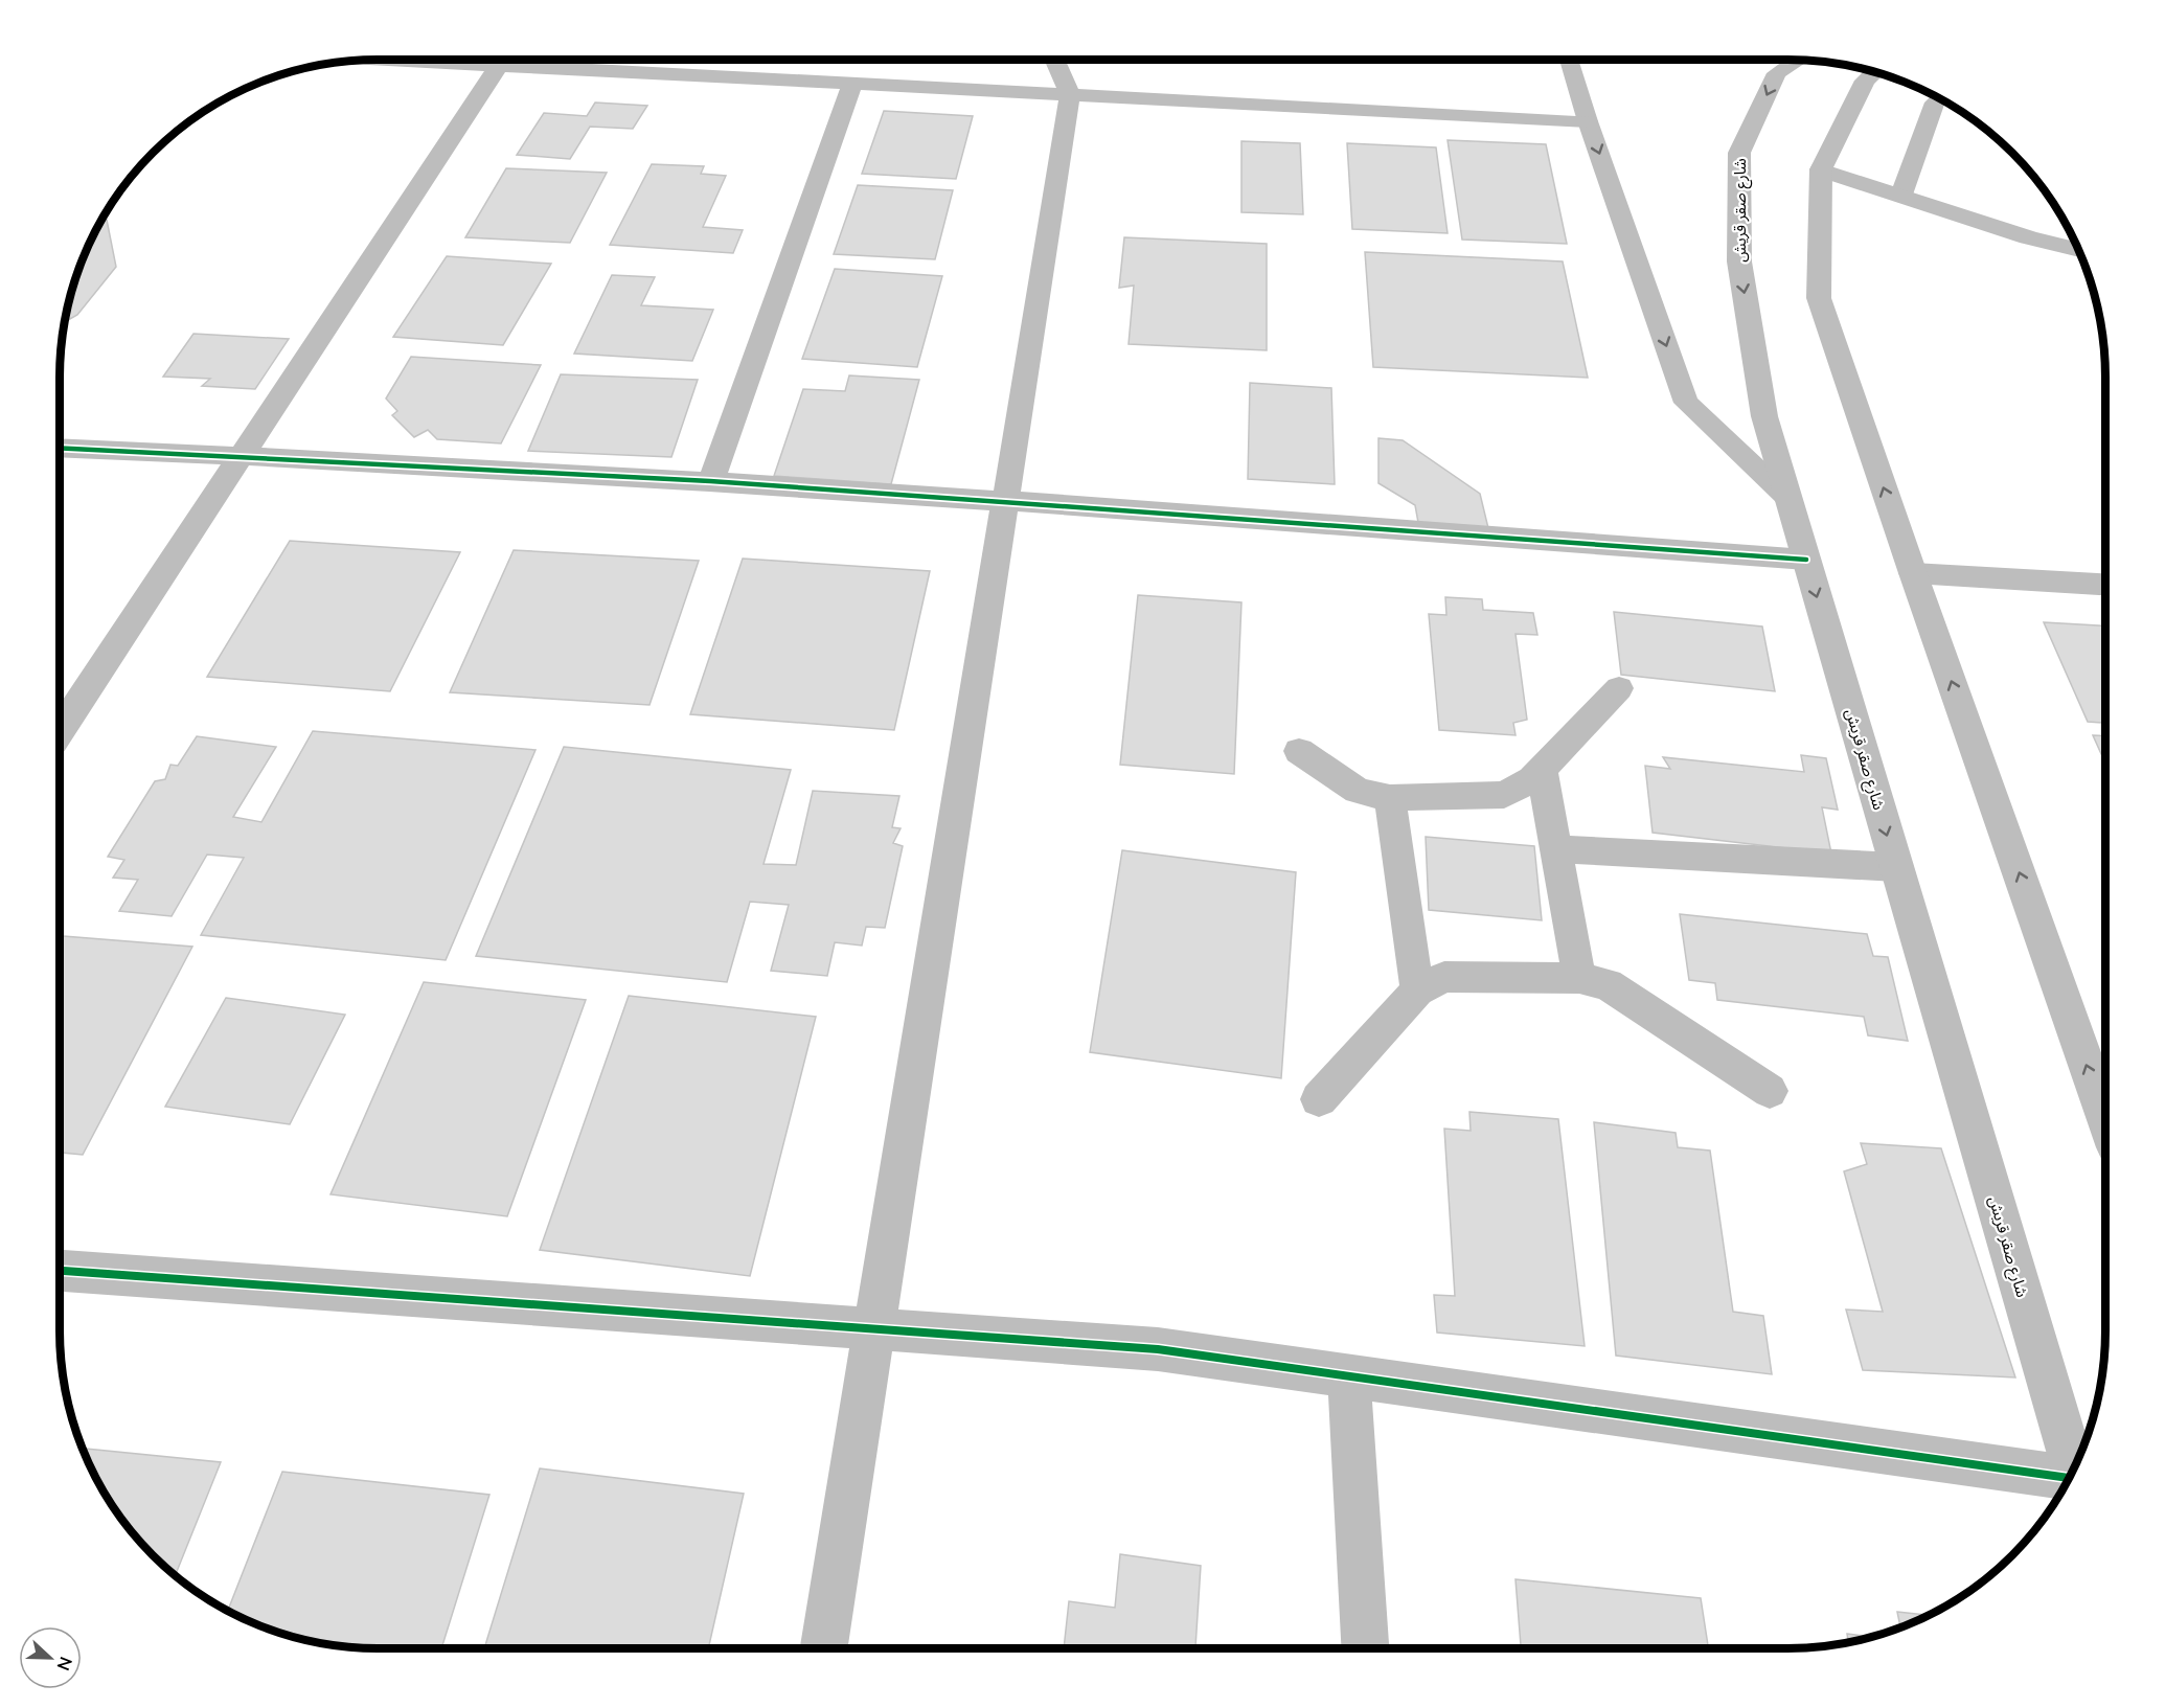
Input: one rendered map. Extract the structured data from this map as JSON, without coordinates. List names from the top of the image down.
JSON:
{
  "streets": {
    "street": ["شارع صقر قريش"]
  },
  "north": "right"
}
